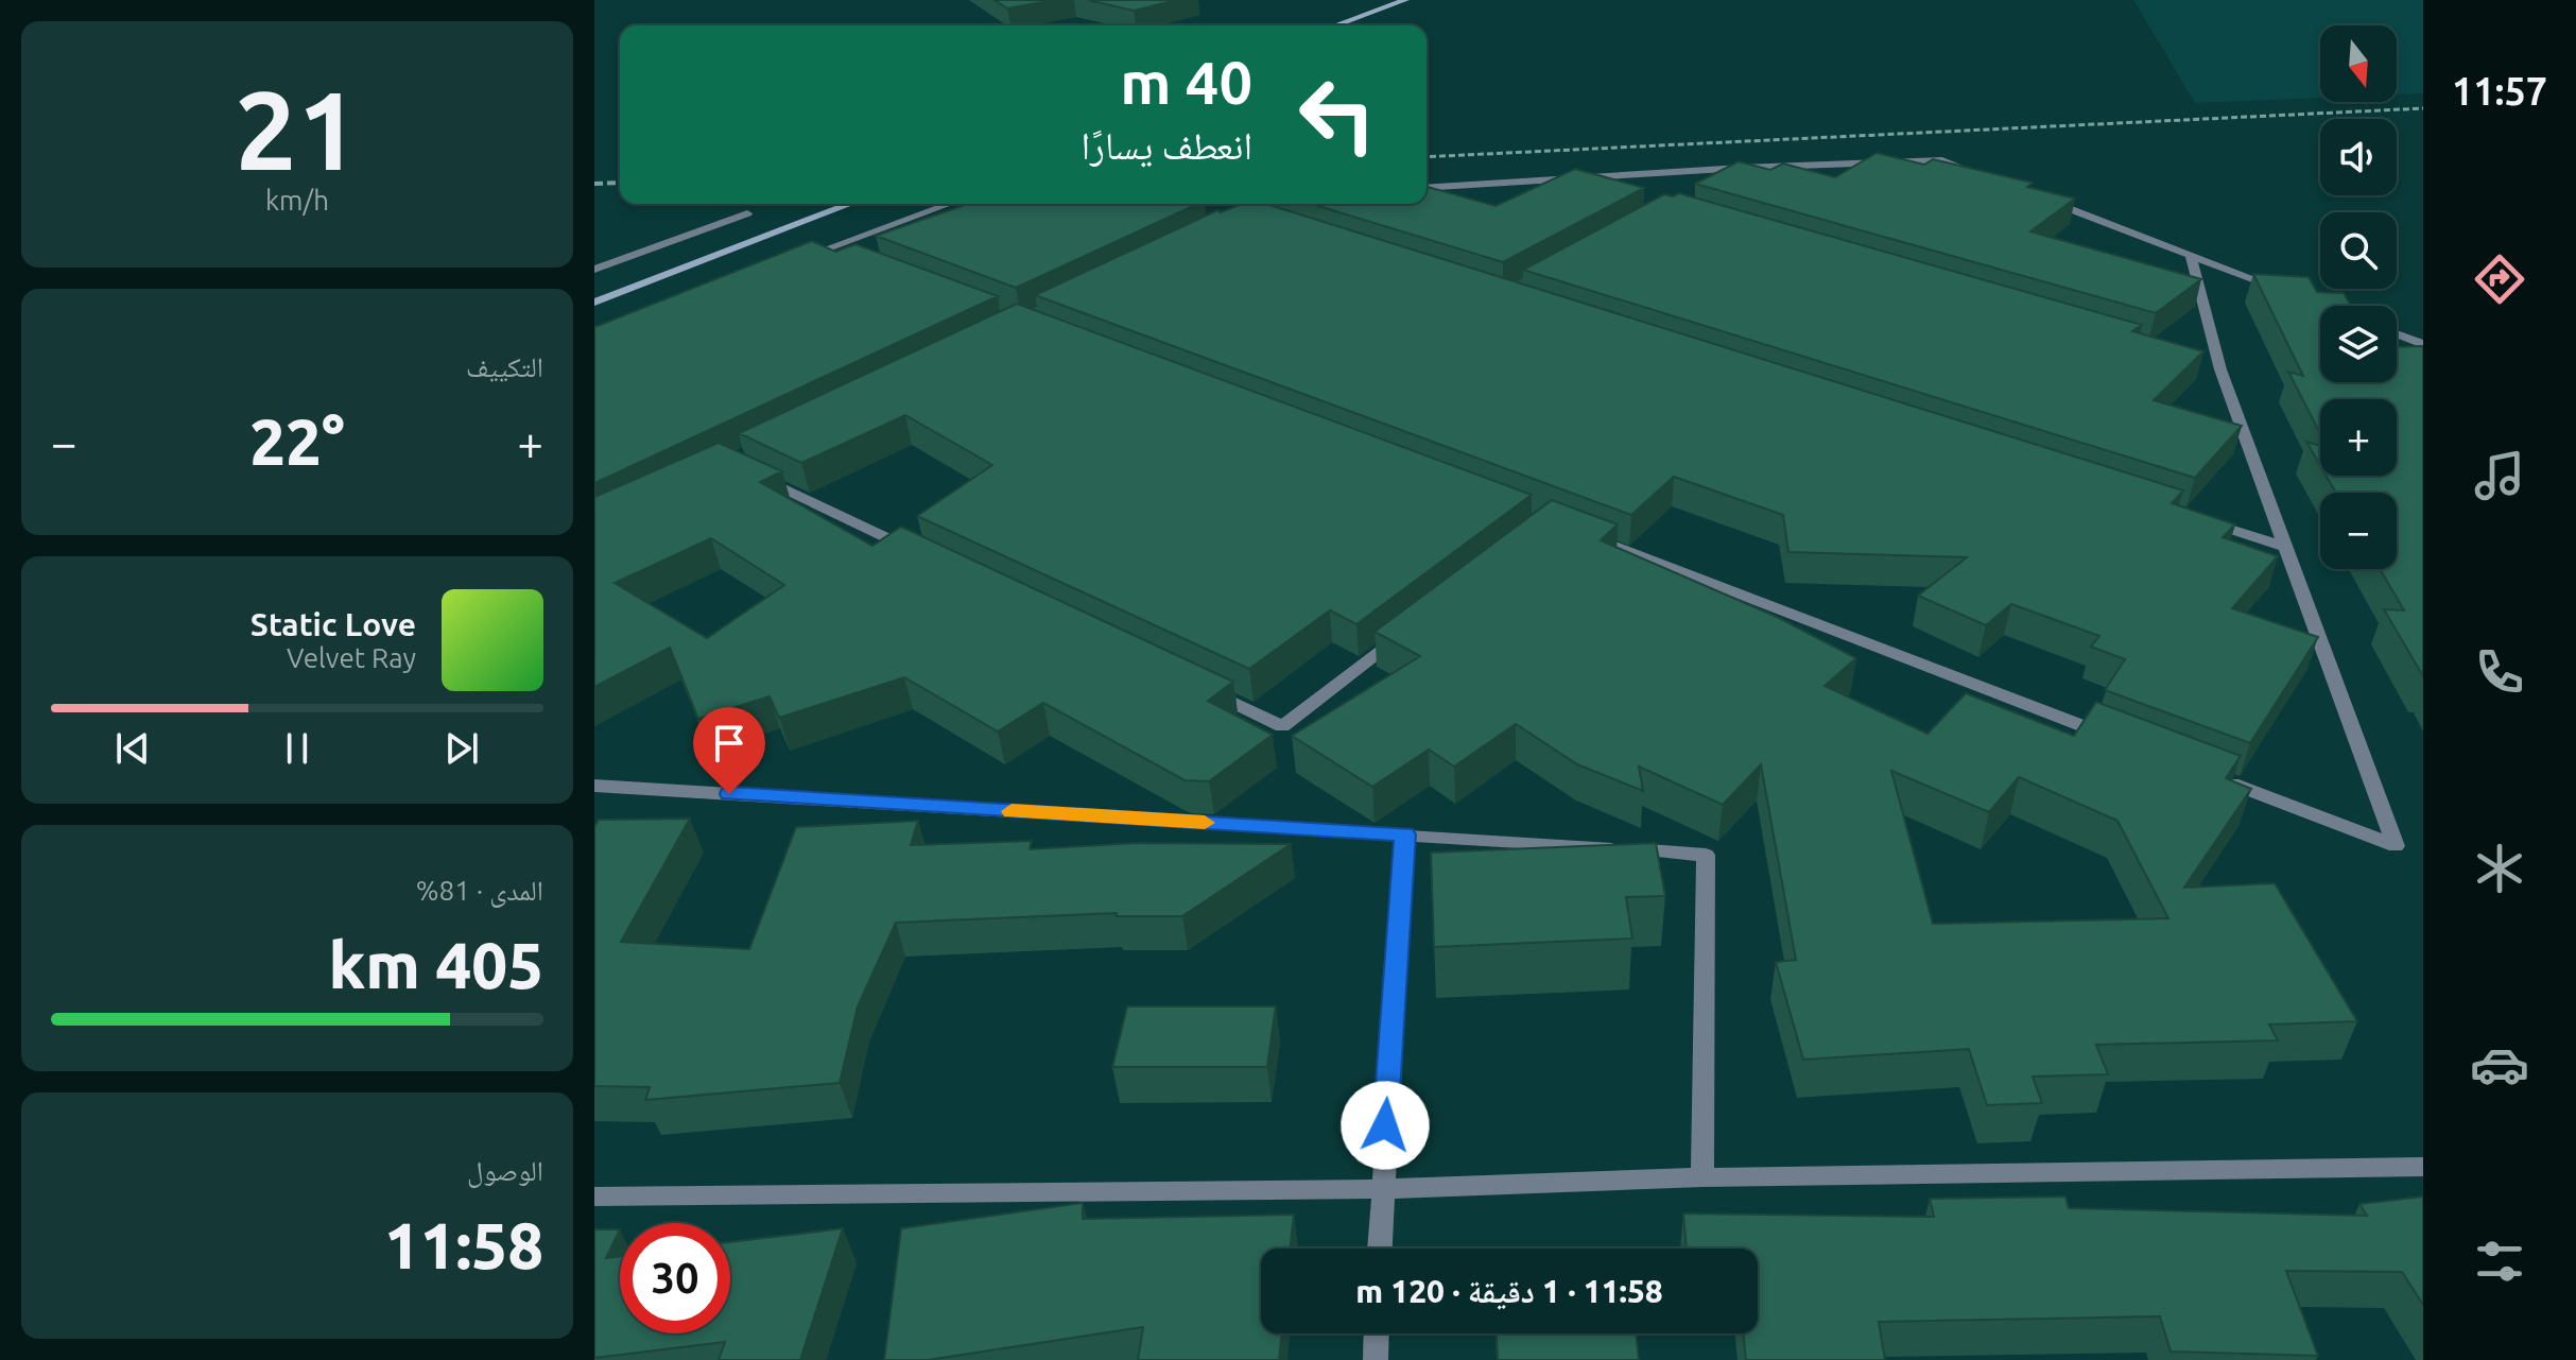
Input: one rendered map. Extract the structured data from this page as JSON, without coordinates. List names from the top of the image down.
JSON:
{
  "north": "bottom",
  "page": {
    "tabs": "11:57",
    "tile": [
      ["21", "km/h"],
      "التكييف",
      ["المدى · 81%", "405 km"],
      ["الوصول", "11:58"]
    ],
    "map_buttons": ["+", "−"],
    "turn": ["40 m", "انعطف يسارًا"],
    "heat": ["−", "22°", "+"],
    "song": ["Static Love", "Velvet Ray"],
    "limit": "30",
    "trip": "11:58 · 1 دقيقة · 120 m"
  }
}
